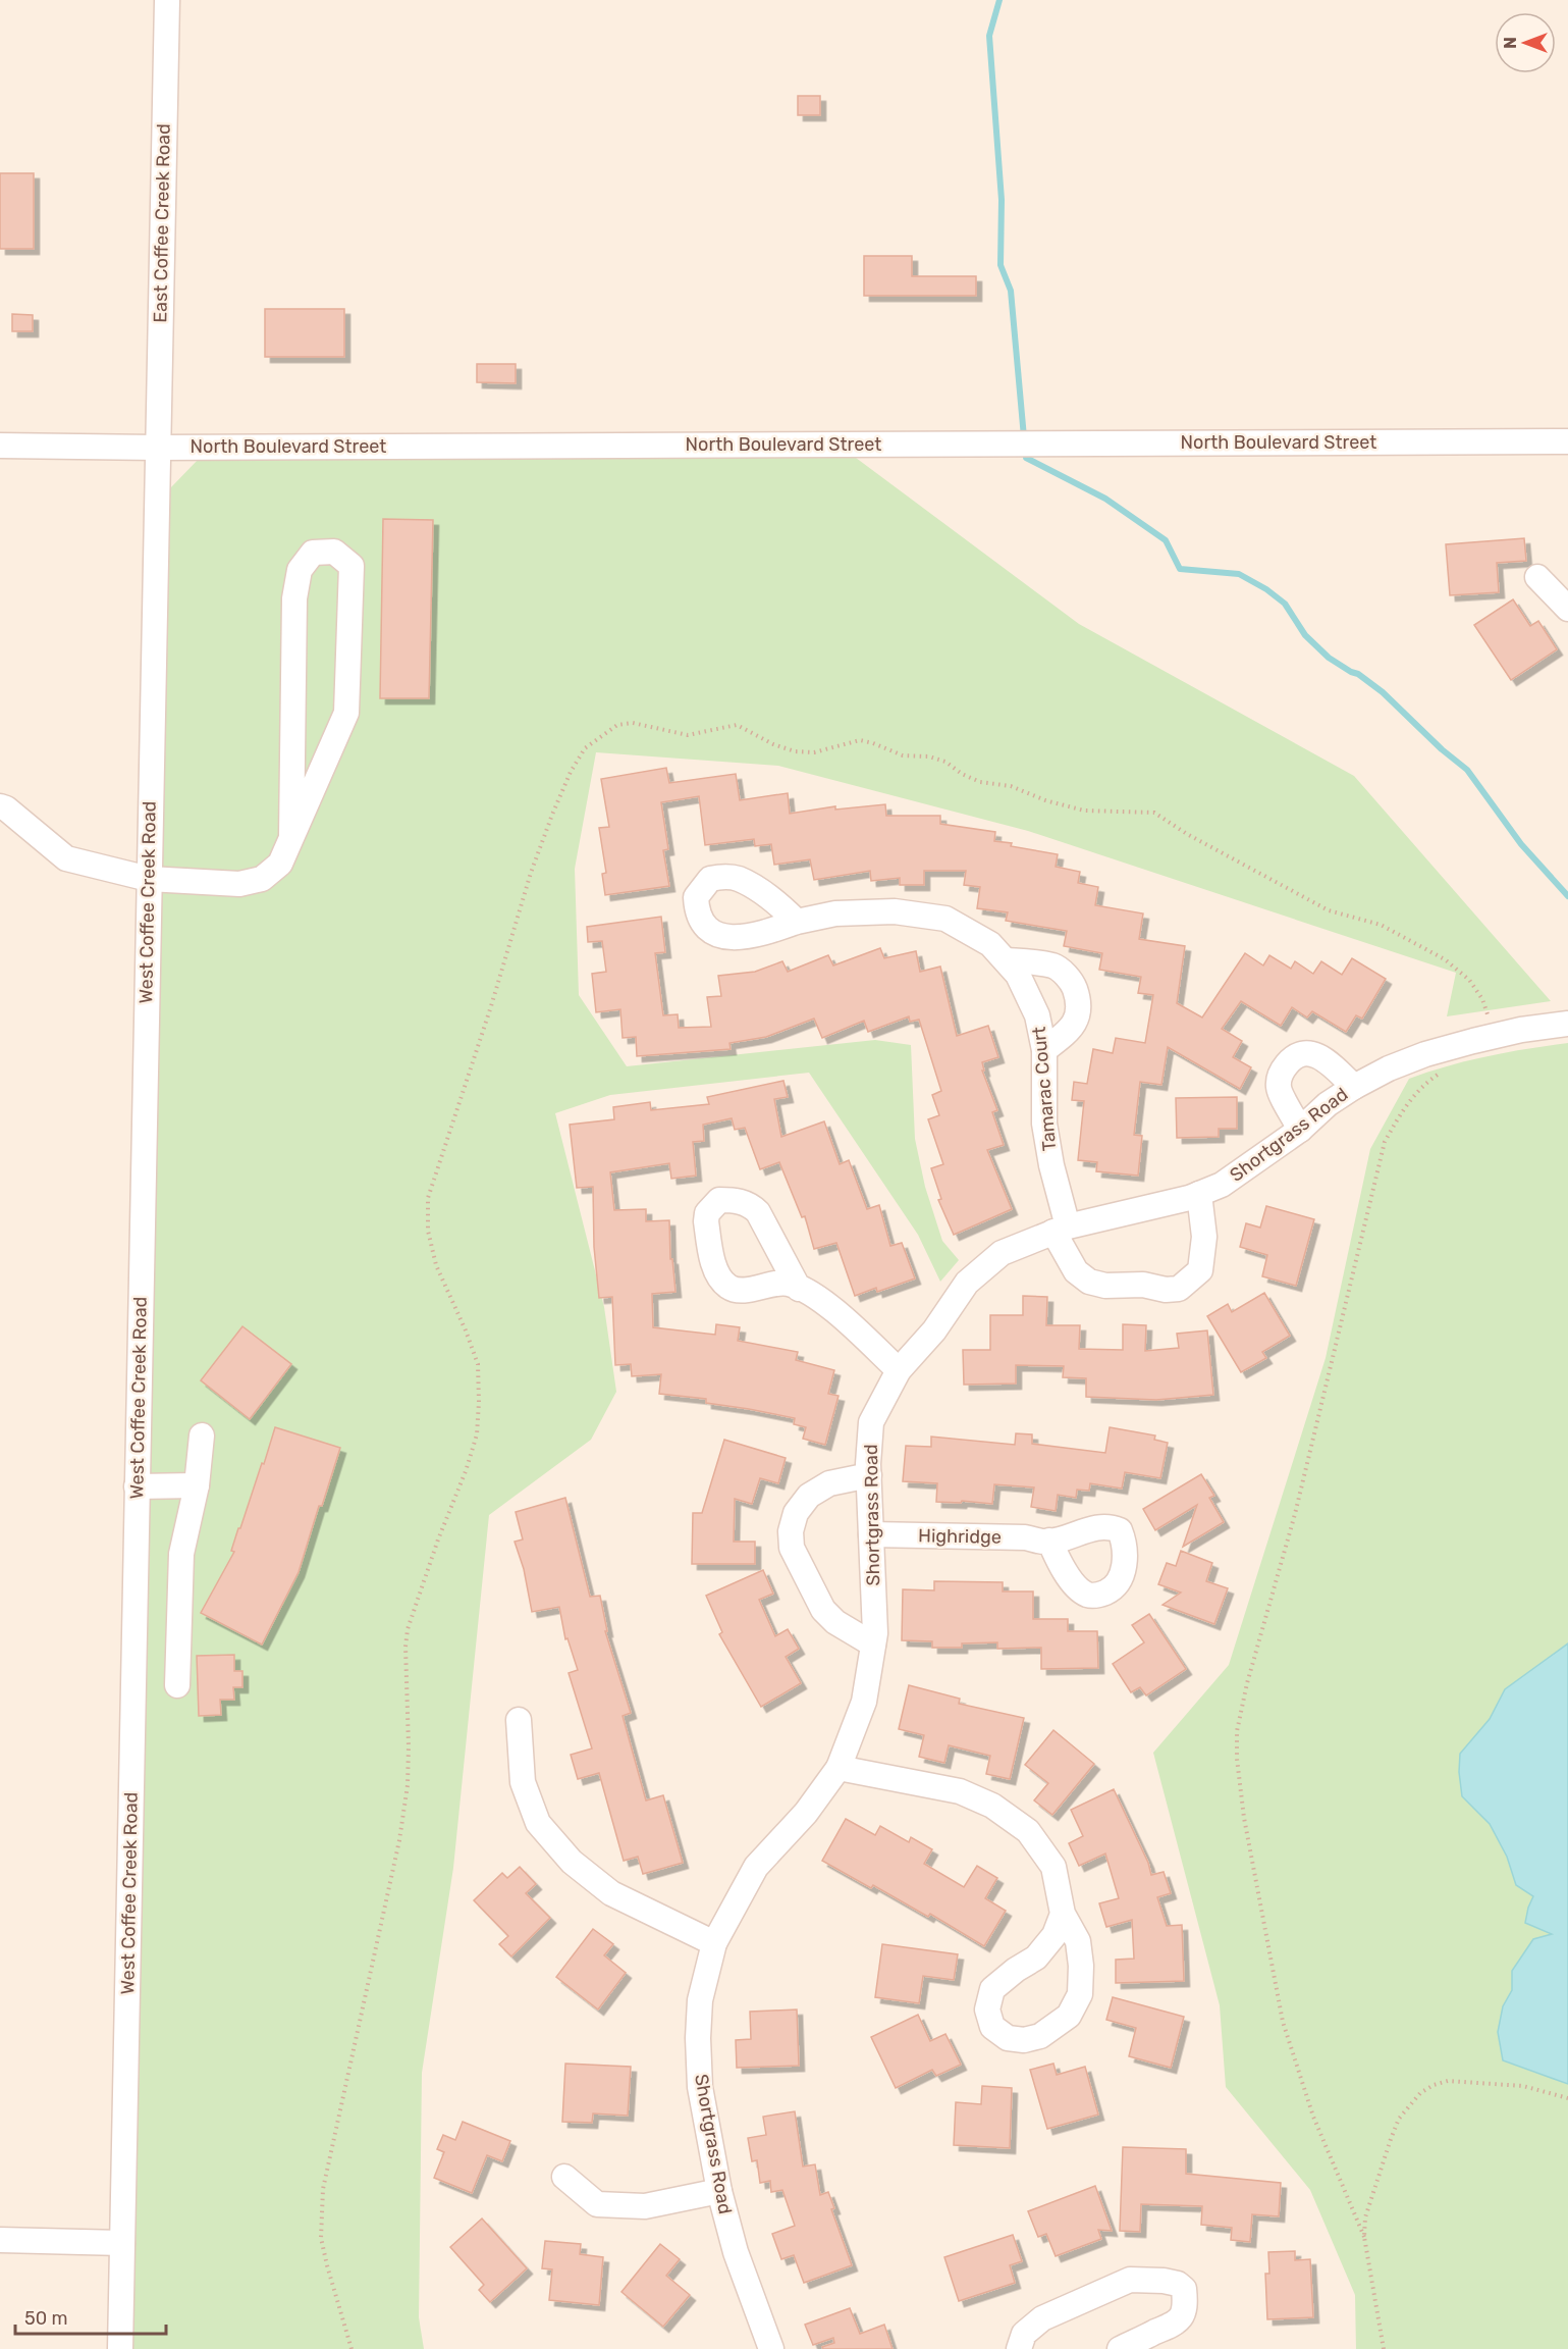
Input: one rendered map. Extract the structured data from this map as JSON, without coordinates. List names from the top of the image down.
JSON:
{
  "streets": {
    "street": [
      "East Coffee Creek Road",
      "North Boulevard Street",
      "West Coffee Creek Road",
      "Tamarac Court",
      "Shortgrass Road",
      "Highridge"
    ]
  },
  "crossings": [
    ["East Coffee Creek Road", "North Boulevard Street"],
    ["East Coffee Creek Road", "West Coffee Creek Road"],
    ["North Boulevard Street", "West Coffee Creek Road"],
    ["Tamarac Court", "Shortgrass Road"],
    ["Shortgrass Road", "Highridge"]
  ],
  "scale_bar": "50 m",
  "north": "left"
}
